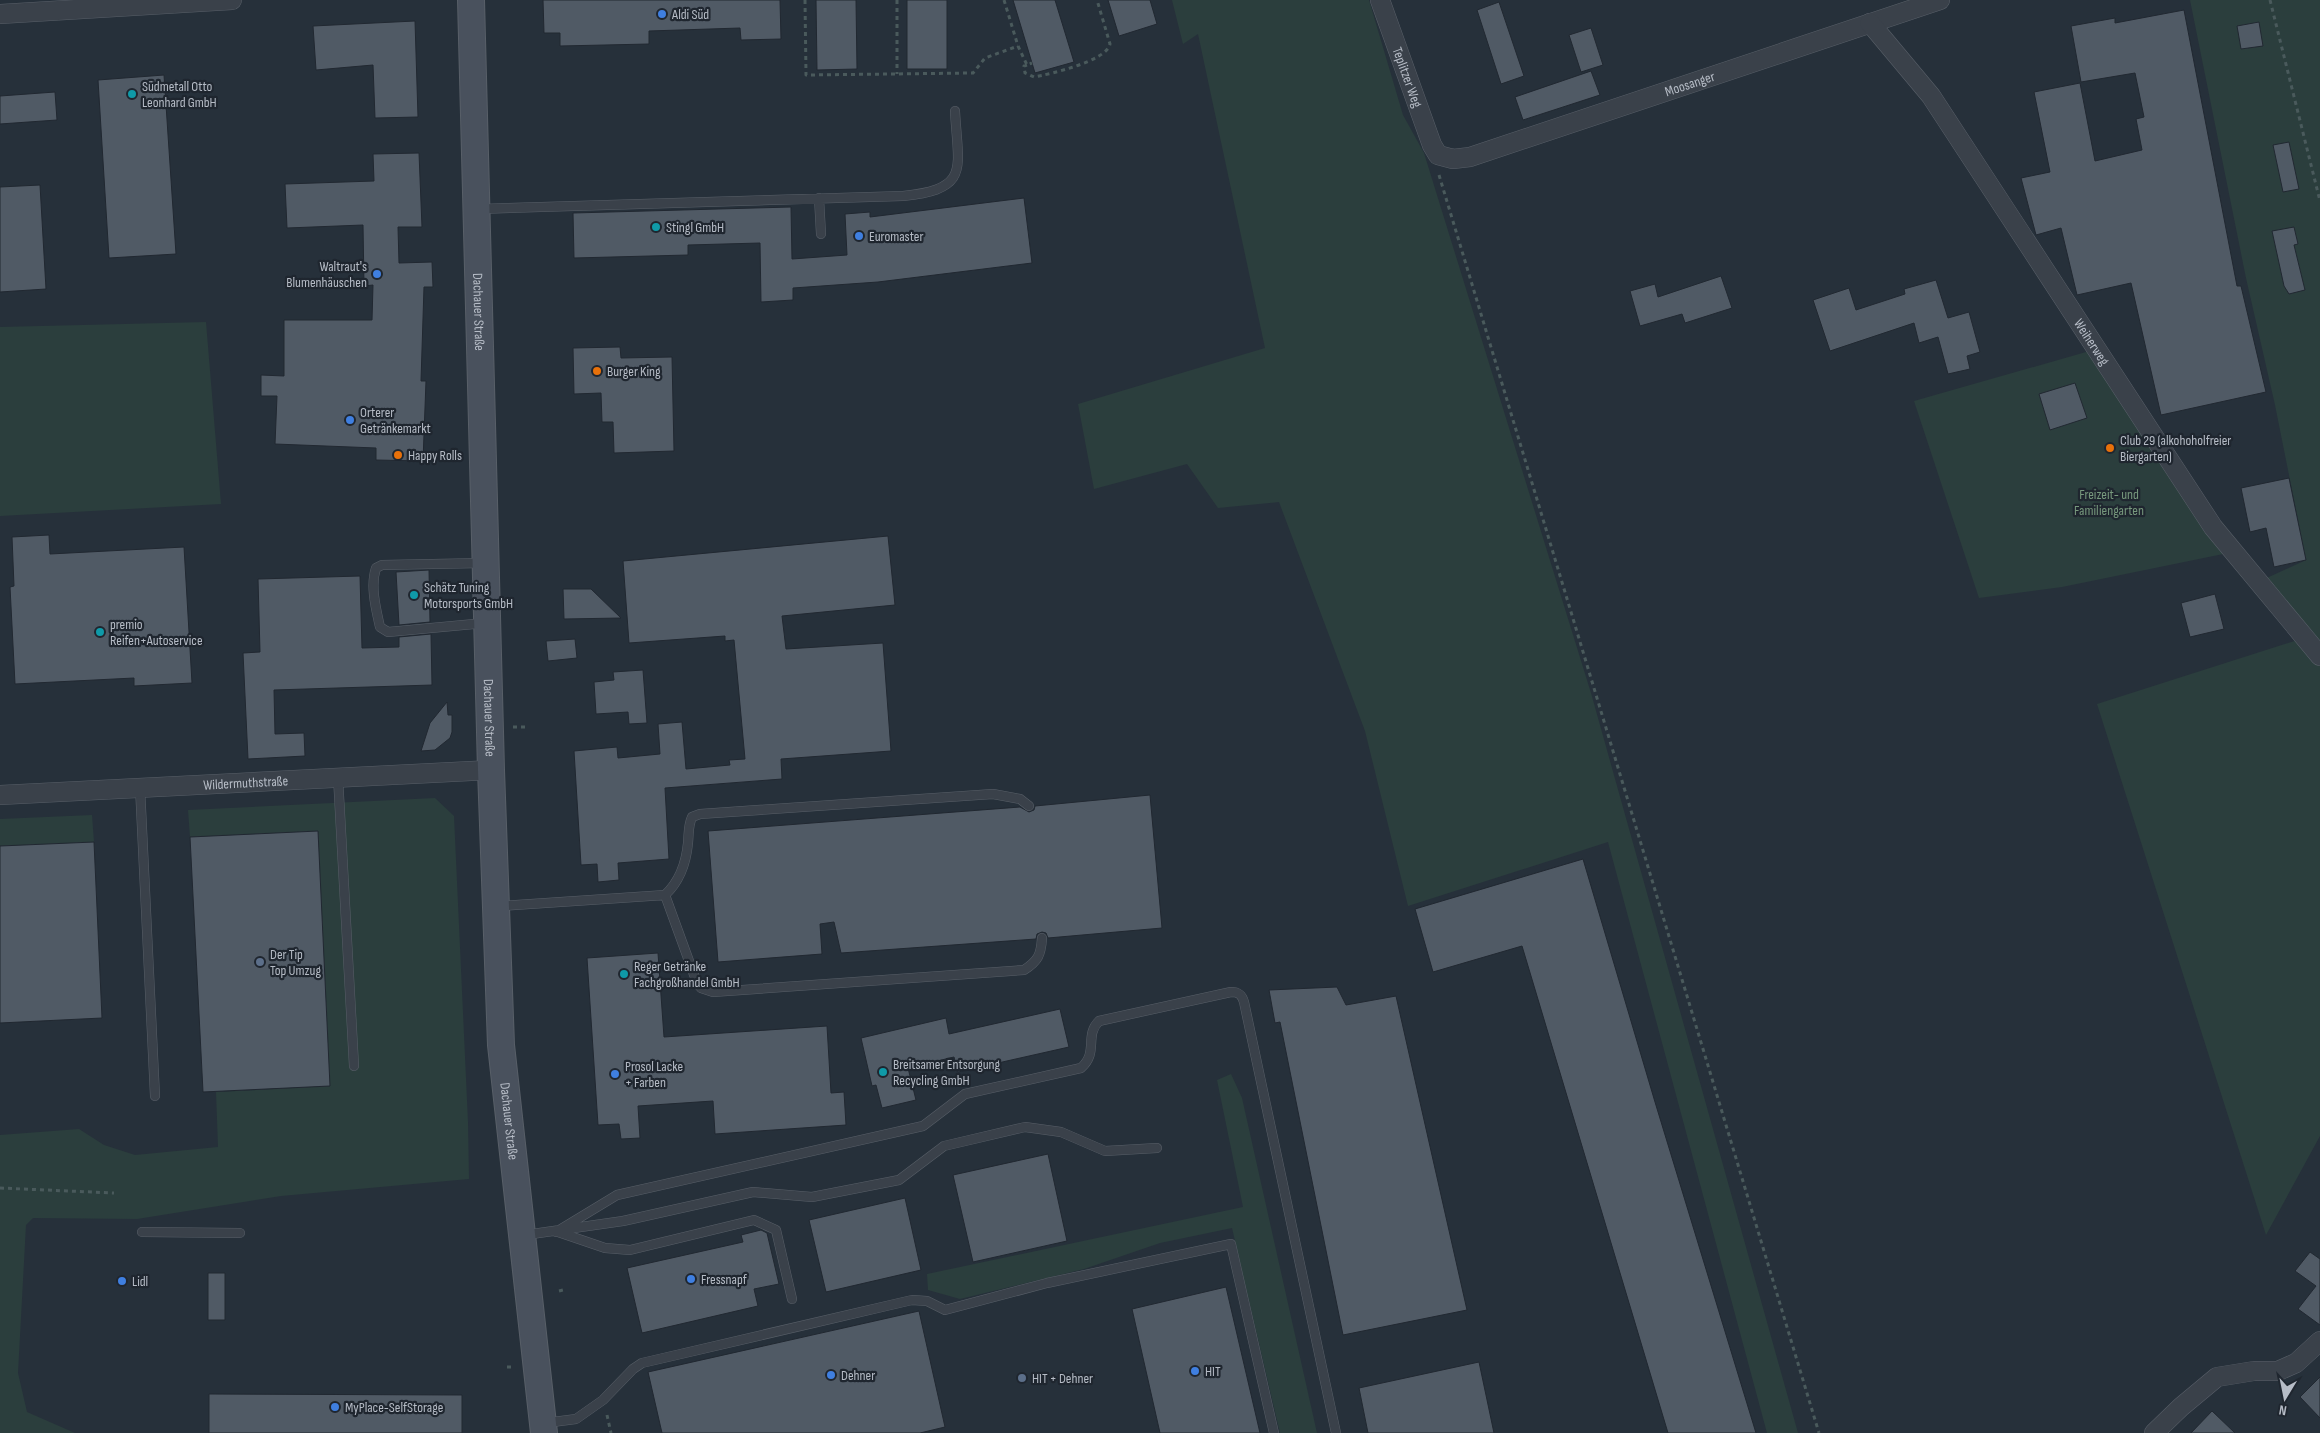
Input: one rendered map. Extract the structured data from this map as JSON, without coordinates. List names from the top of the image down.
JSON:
{
  "streets": {
    "main road": ["Dachauer Straße"],
    "street": [
      "Teplitzer Weg",
      "Moosanger",
      "Weiherweg",
      "Wildermuthstraße"
    ]
  },
  "crossings": [
    ["Teplitzer Weg", "Moosanger"],
    ["Moosanger", "Weiherweg"],
    ["Dachauer Straße", "Wildermuthstraße"]
  ],
  "parks": ["Freizeit- und Familiengarten"],
  "places": [
    "Aldi Süd",
    "Südmetall Otto Leonhard GmbH",
    "Stingl GmbH",
    "Euromaster",
    "Waltraut's Blumenhäuschen",
    "Burger King",
    "Orterer Getränkemarkt",
    "Club 29 (alkohoholfreier Biergarten)",
    "Happy Rolls",
    "Schätz Tuning Motorsports GmbH",
    "premio Reifen+Autoservice",
    "Der Tip Top Umzug",
    "Reger Getränke Fachgroßhandel GmbH",
    "Breitsamer Entsorgung Recycling GmbH",
    "Prosol Lacke + Farben",
    "Fressnapf",
    "Lidl",
    "HIT",
    "Dehner",
    "HIT + Dehner",
    "MyPlace-SelfStorage"
  ],
  "north": "bottom"
}
